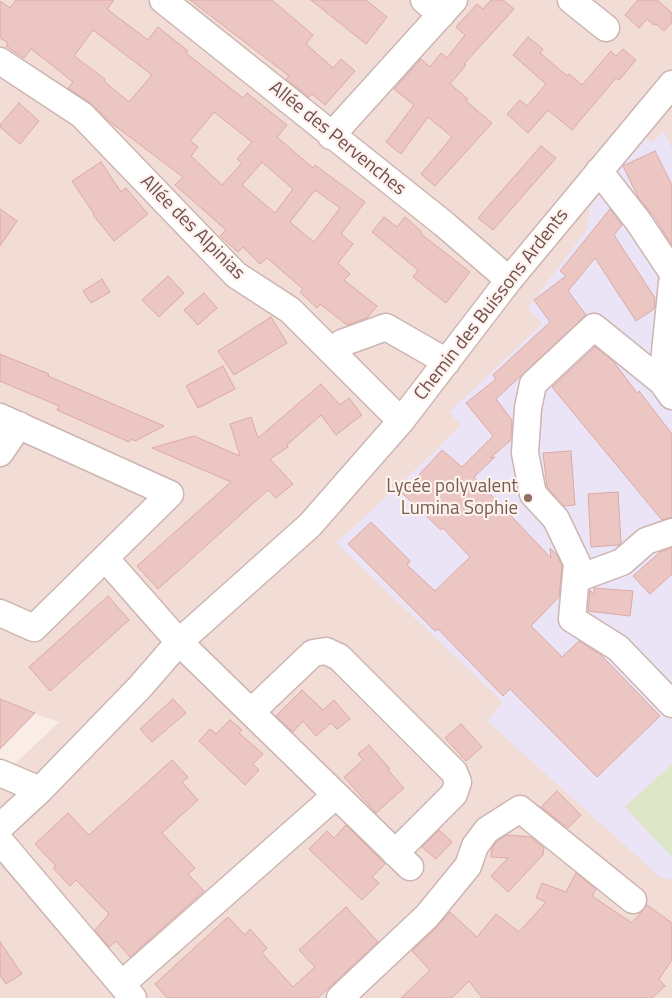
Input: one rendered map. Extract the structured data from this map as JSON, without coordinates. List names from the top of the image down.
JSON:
{
  "streets": {
    "street": ["Allée des Pervenches", "Allée des Alpinias", "Chemin des Buissons Ardents"]
  },
  "crossings": [
    ["Allée des Pervenches", "Chemin des Buissons Ardents"],
    ["Allée des Alpinias", "Chemin des Buissons Ardents"]
  ],
  "places": ["Lycée polyvalent Lumina Sophie"]
}
